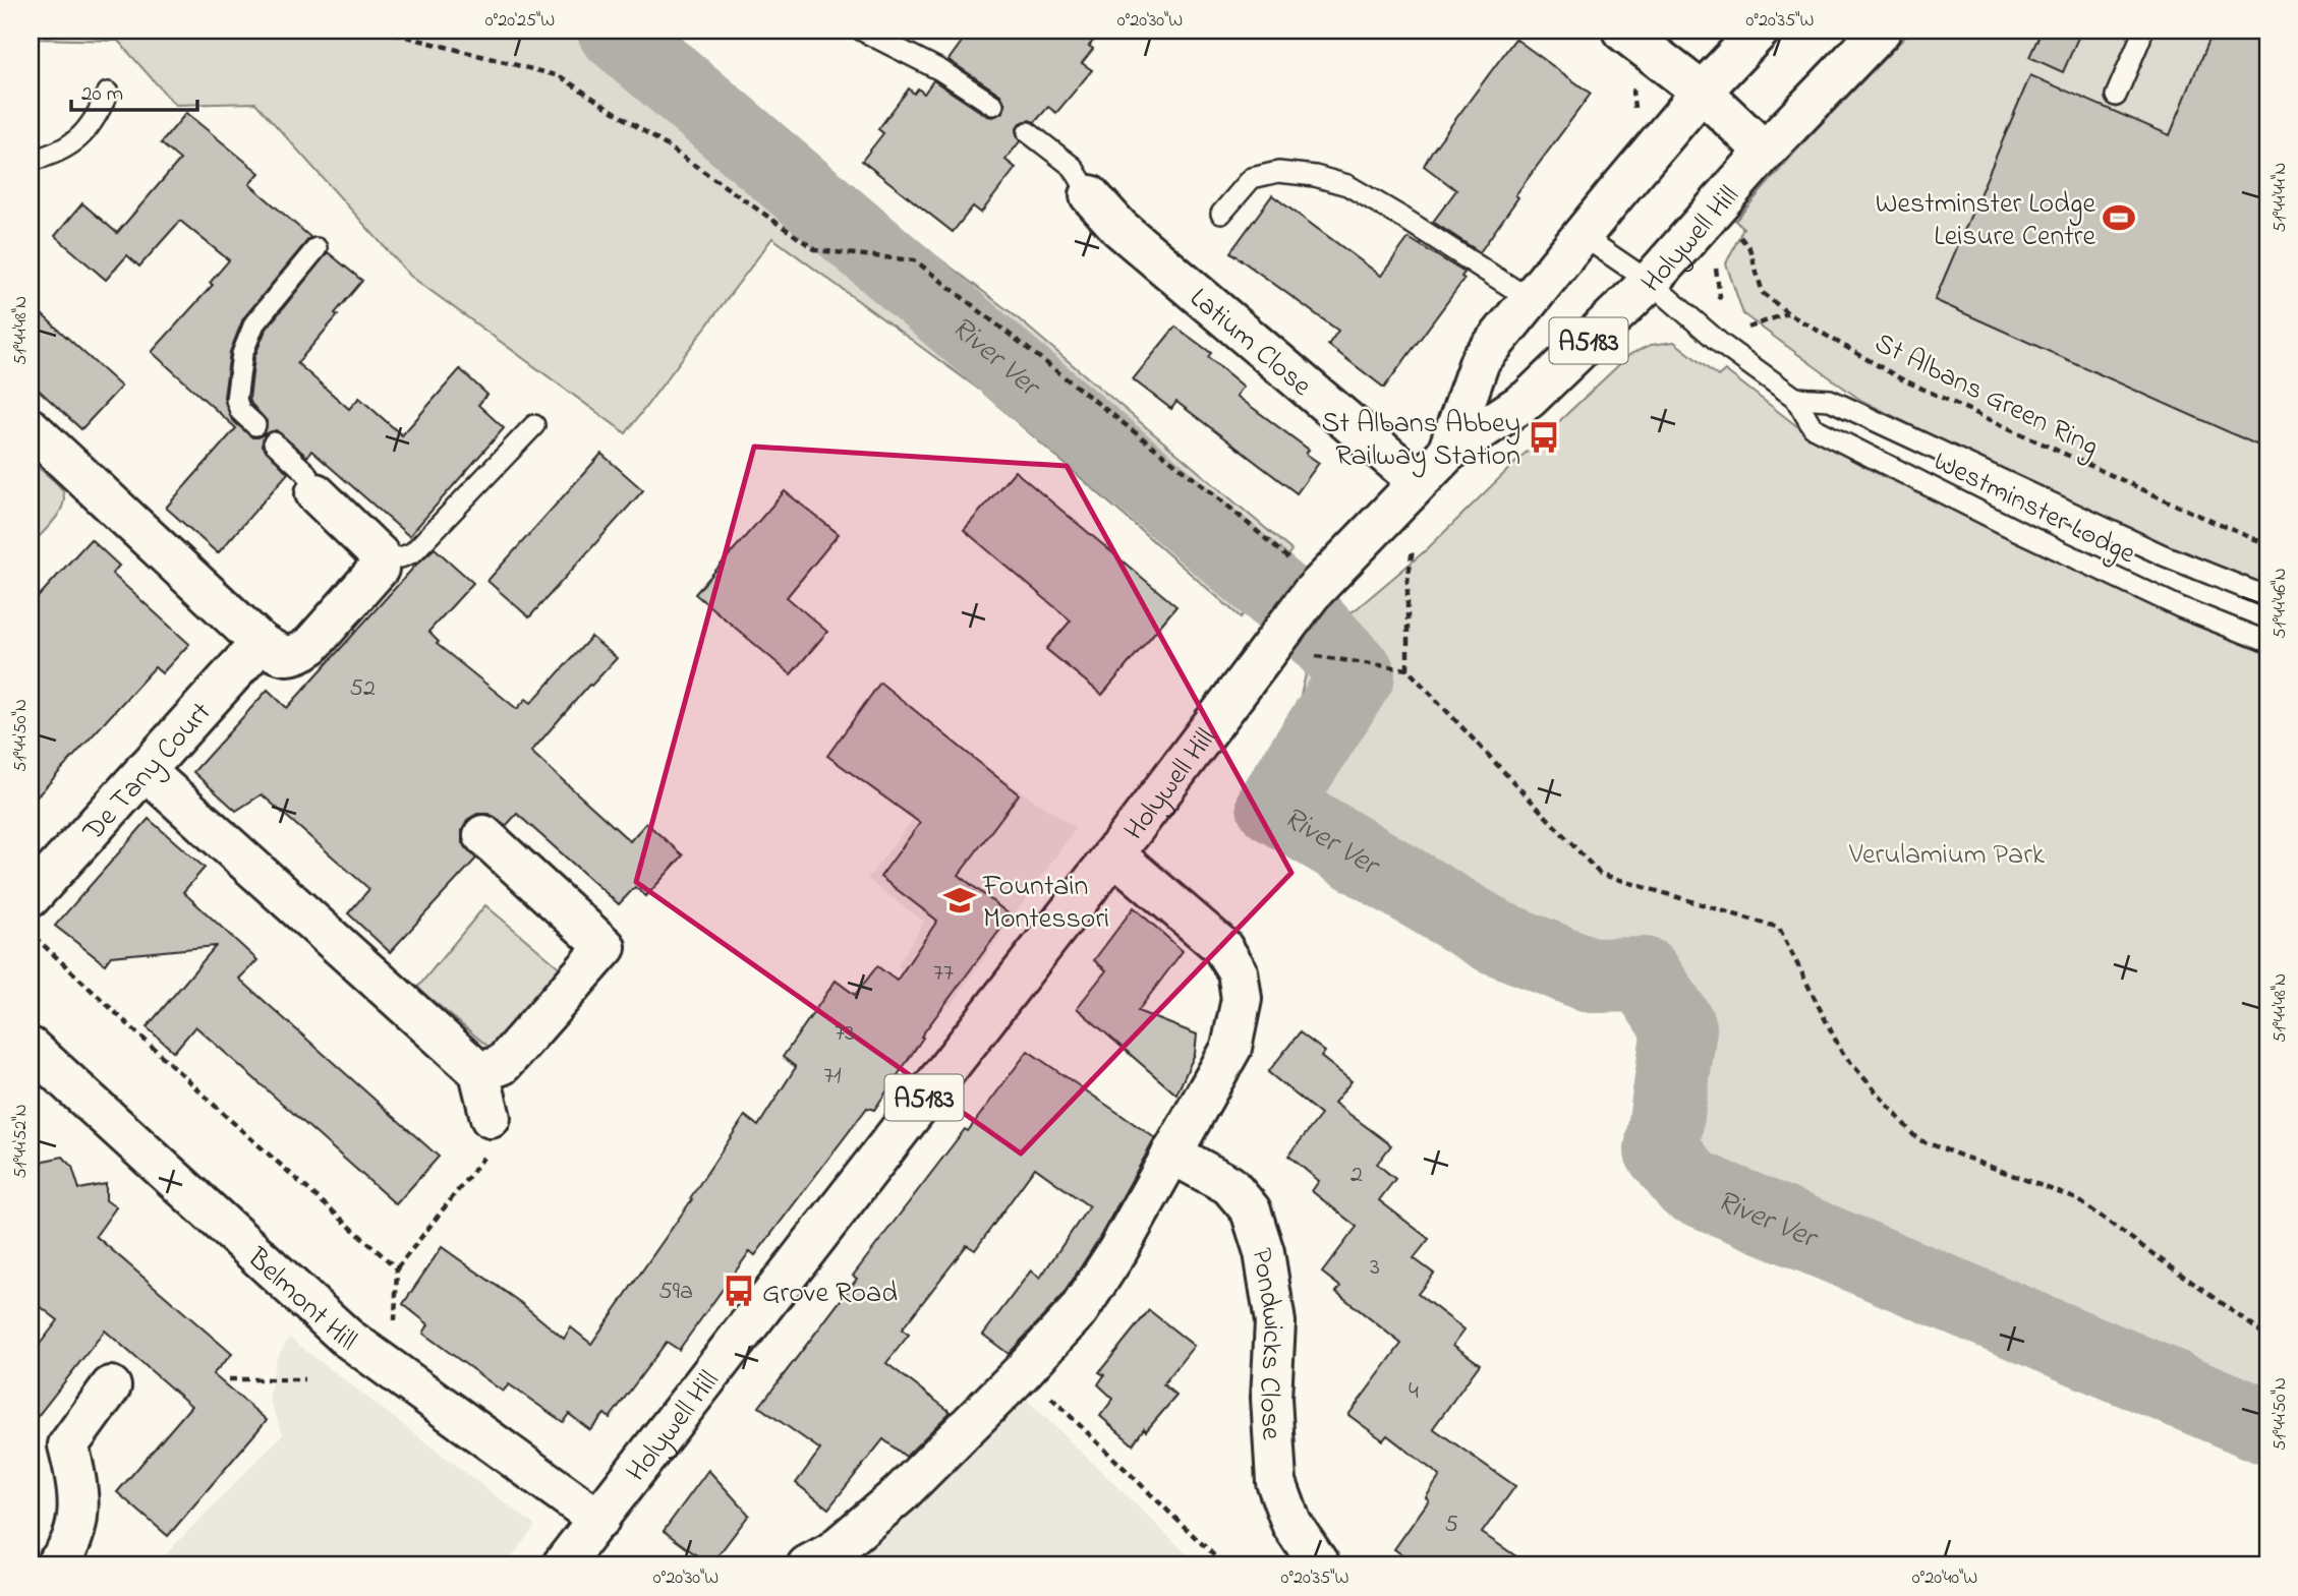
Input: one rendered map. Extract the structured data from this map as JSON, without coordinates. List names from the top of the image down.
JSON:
{
  "streets": {
    "street": [
      "Holywell Hill",
      "Latium Close",
      "A5183",
      "De Tany Court",
      "Belmont Hill",
      "Pondwicks Close"
    ],
    "lane": ["Westminster Lodge"],
    "path": ["St Albans Green Ring"]
  },
  "crossings": [
    ["Holywell Hill", "Latium Close"],
    ["Holywell Hill", "Westminster Lodge"],
    ["Holywell Hill", "Belmont Hill"]
  ],
  "water": ["River Ver"],
  "parks": ["Verulamium Park"],
  "places": {
    "sports": ["Westminster Lodge Leisure Centre"],
    "bus stop": ["St Albans Abbey Railway Station", "Grove Road"],
    "school or university": ["Fountain Montessori"]
  },
  "house_numbers": [
    "52",
    "77",
    "73",
    "71",
    "2",
    "3",
    "59a",
    "4",
    "5"
  ],
  "scale_bar": "20 m",
  "coordinates": [
    "0°20'25\"W",
    "0°20'30\"W",
    "0°20'35\"W",
    "51°44'44\"N",
    "51°44'48\"N",
    "51°44'46\"N",
    "51°44'50\"N",
    "51°44'52\"N",
    "0°20'40\"W"
  ]
}
